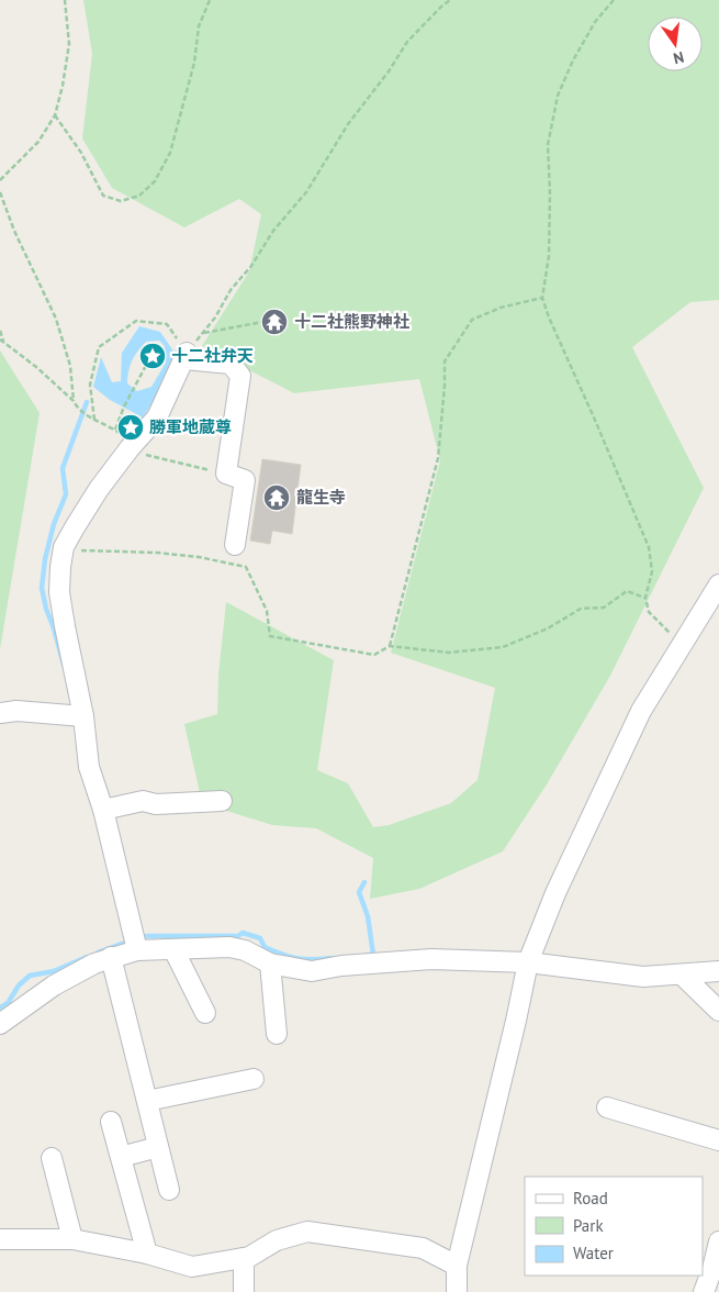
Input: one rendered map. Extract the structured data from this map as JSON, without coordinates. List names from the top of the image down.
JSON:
{
  "places": {
    "temple": ["十二社熊野神社", "龍生寺"],
    "place": ["十二社弁天", "勝軍地蔵尊"]
  },
  "legend": ["Road", "Park", "Water"],
  "north": "bottom"
}
